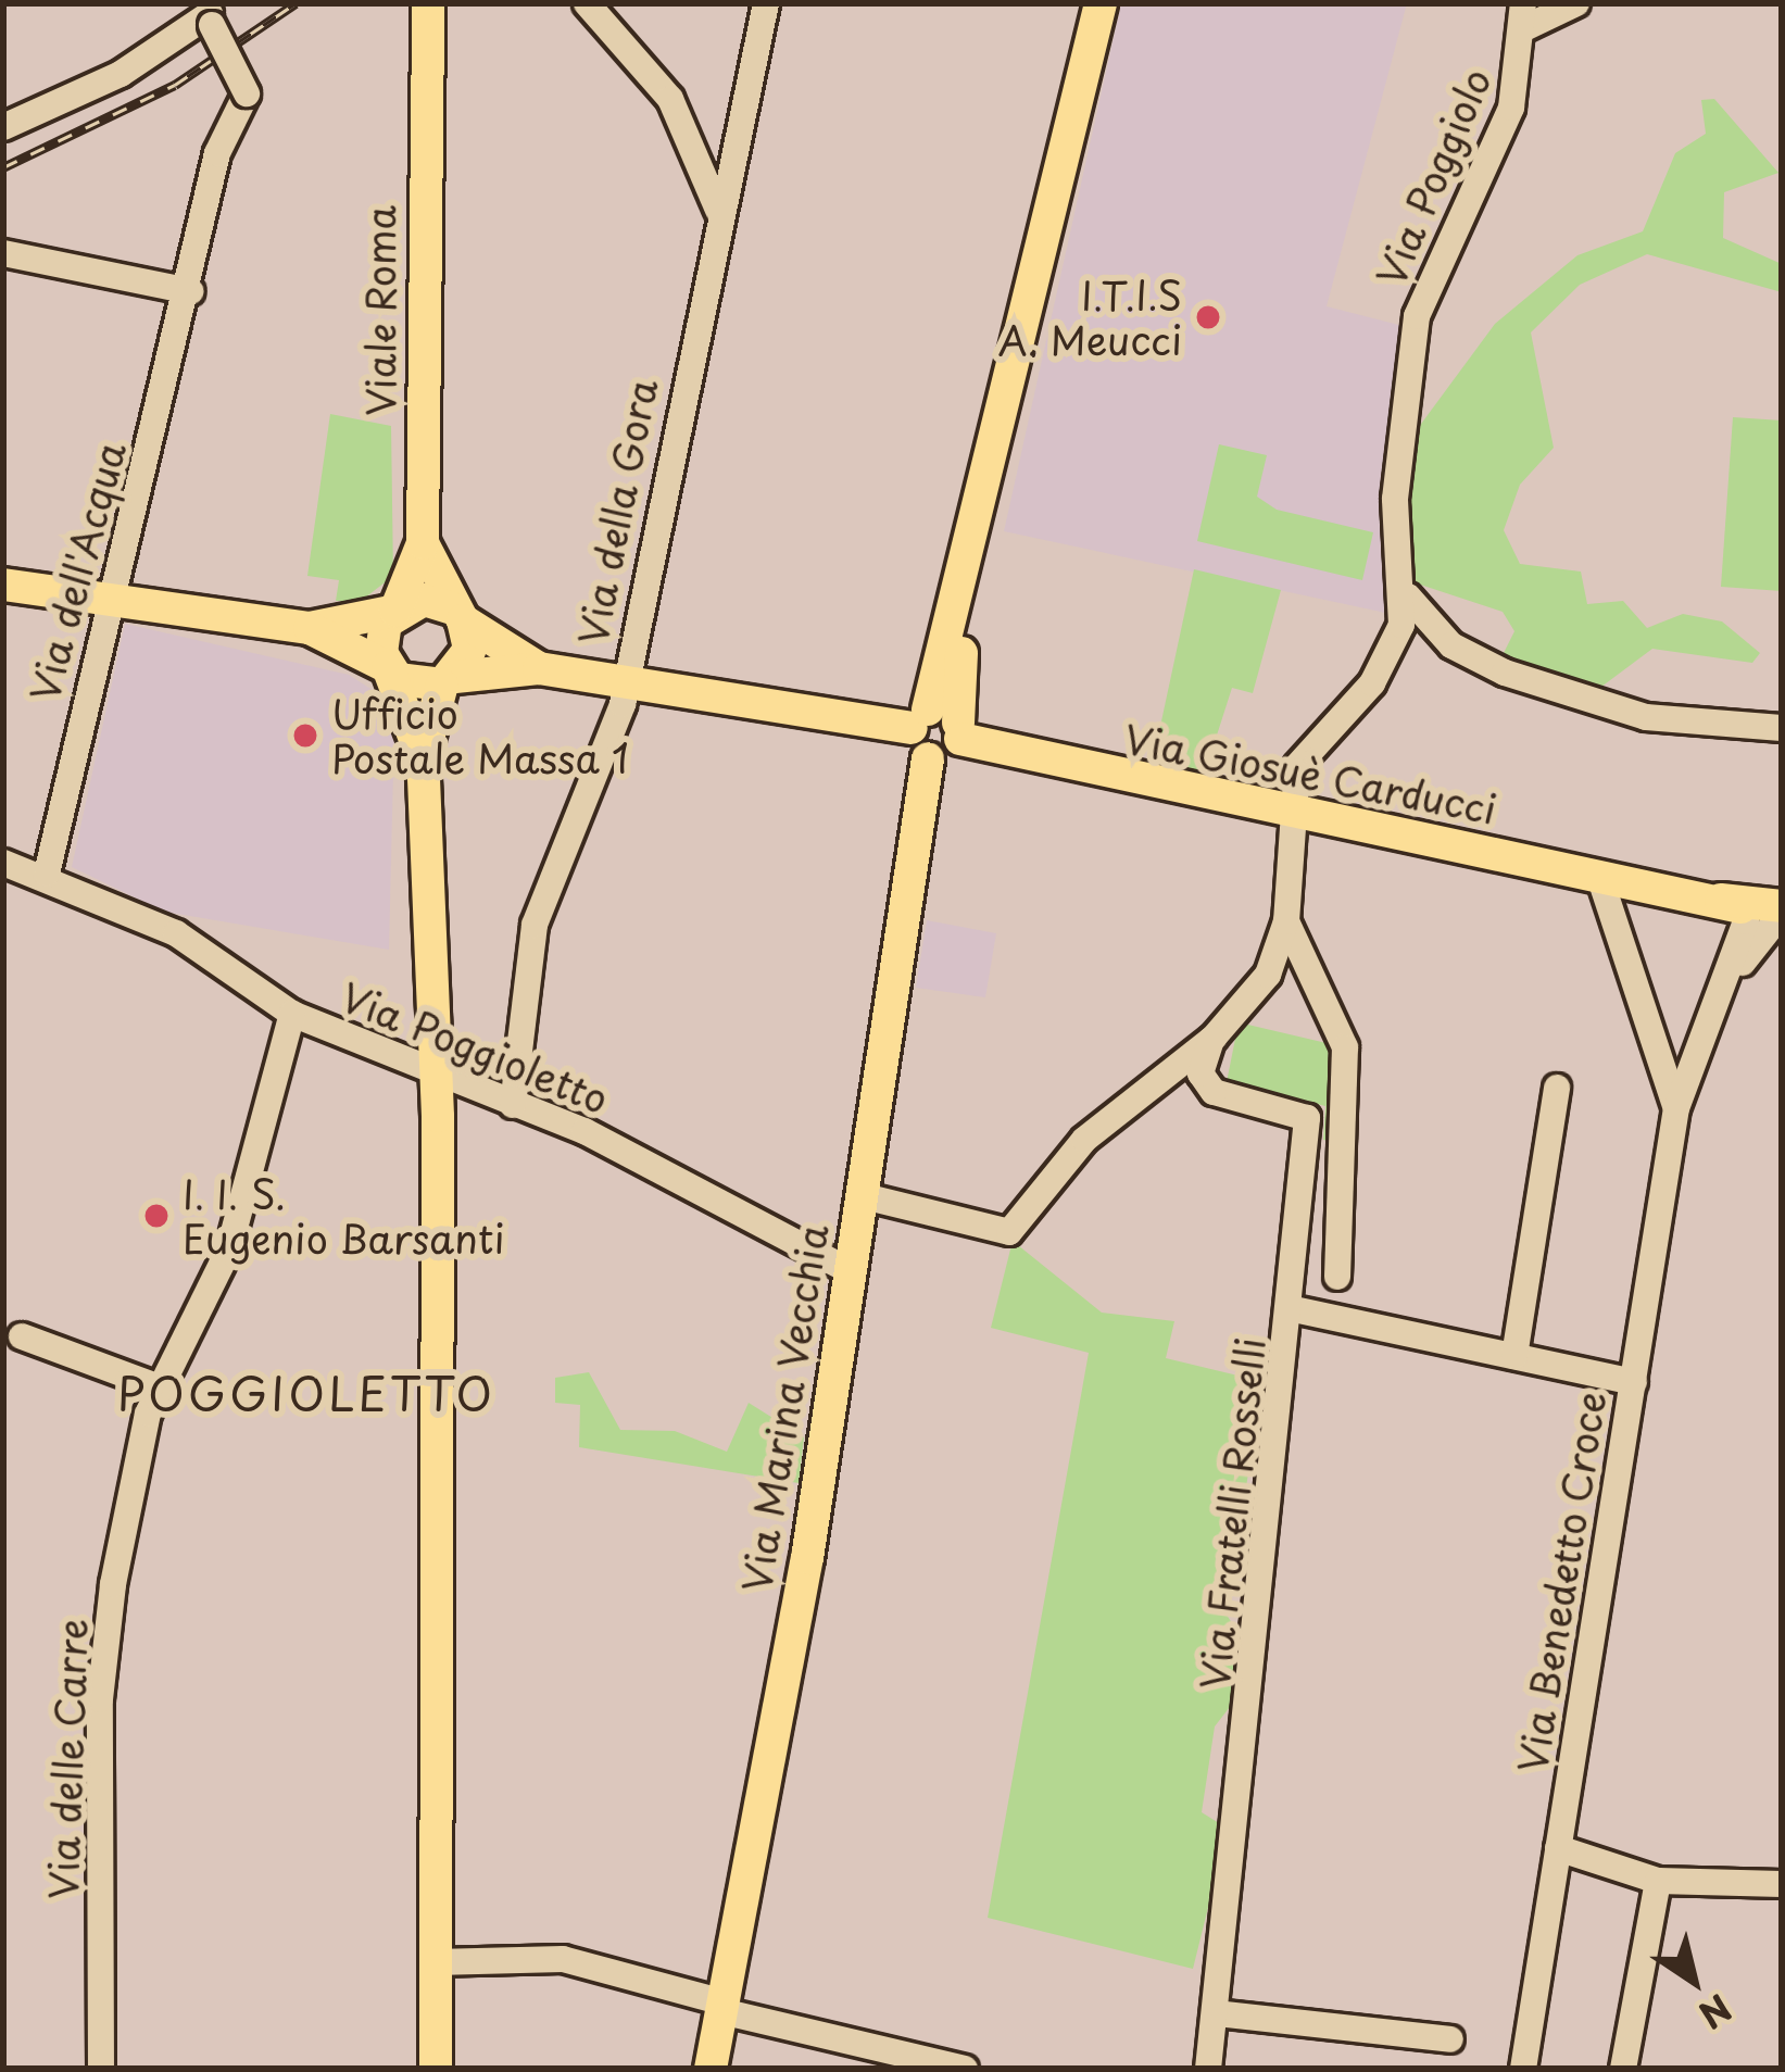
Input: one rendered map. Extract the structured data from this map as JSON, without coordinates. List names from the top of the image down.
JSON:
{
  "streets": {
    "main road": ["Viale Roma", "Via Giosuè Carducci", "Via Marina Vecchia"],
    "street": [
      "Via Poggiolo",
      "Via della Gora",
      "Via dell'Acqua",
      "Via Poggioletto",
      "Via Fratelli Rosselli",
      "Via Benedetto Croce",
      "Via delle Carre"
    ]
  },
  "crossings": [
    ["Via Poggiolo", "Via Giosuè Carducci"],
    ["Viale Roma", "Via Giosuè Carducci"],
    ["Via della Gora", "Via Giosuè Carducci"],
    ["Via della Gora", "Via Poggioletto"],
    ["Via dell'Acqua", "Via Poggioletto"],
    ["Via Giosuè Carducci", "Via Marina Vecchia"],
    ["Via Giosuè Carducci", "Via Benedetto Croce"],
    ["Via Poggioletto", "Via Marina Vecchia"],
    ["Via Poggioletto", "Via delle Carre"]
  ],
  "districts": ["POGGIOLETTO"],
  "places": ["I.T.I.S A. Meucci", "Ufficio Postale Massa 1", "I. I. S. Eugenio Barsanti"],
  "north": "bottom right"
}
